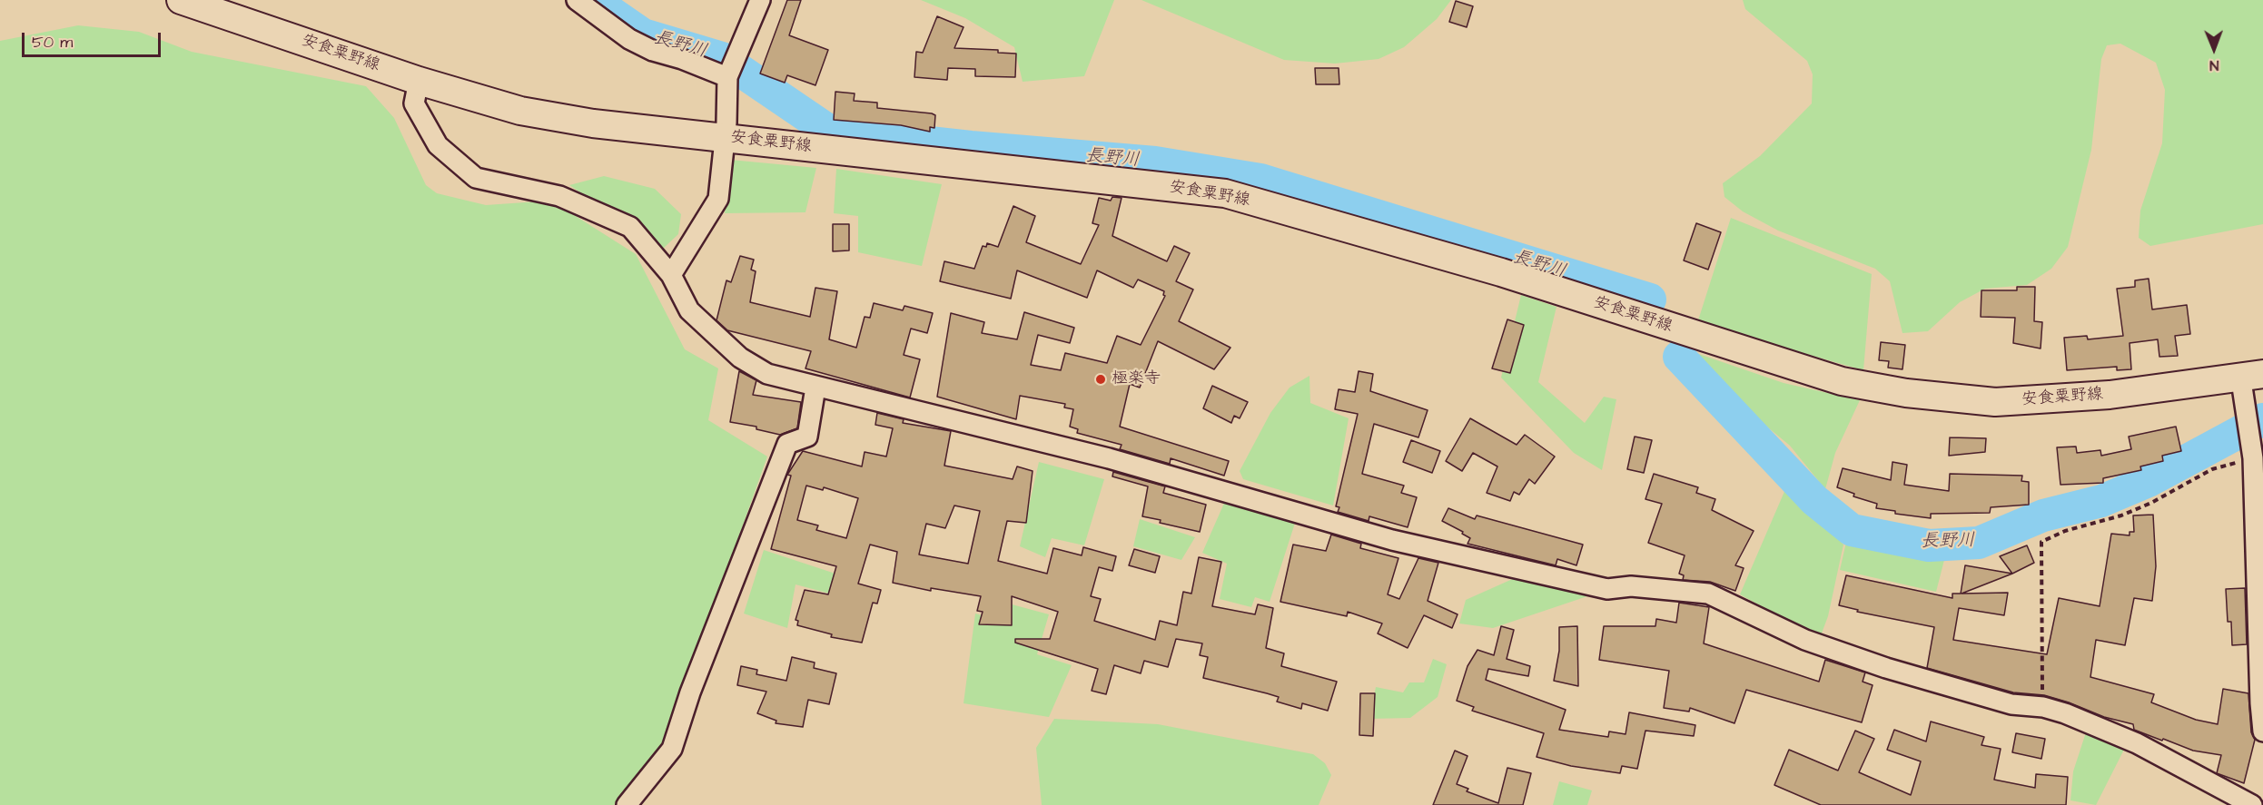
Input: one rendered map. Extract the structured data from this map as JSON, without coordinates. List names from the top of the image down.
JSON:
{
  "streets": {
    "main road": ["安食粟野線"]
  },
  "water": ["長野川"],
  "places": ["極楽寺"],
  "scale_bar": "50 m",
  "north": "bottom"
}
